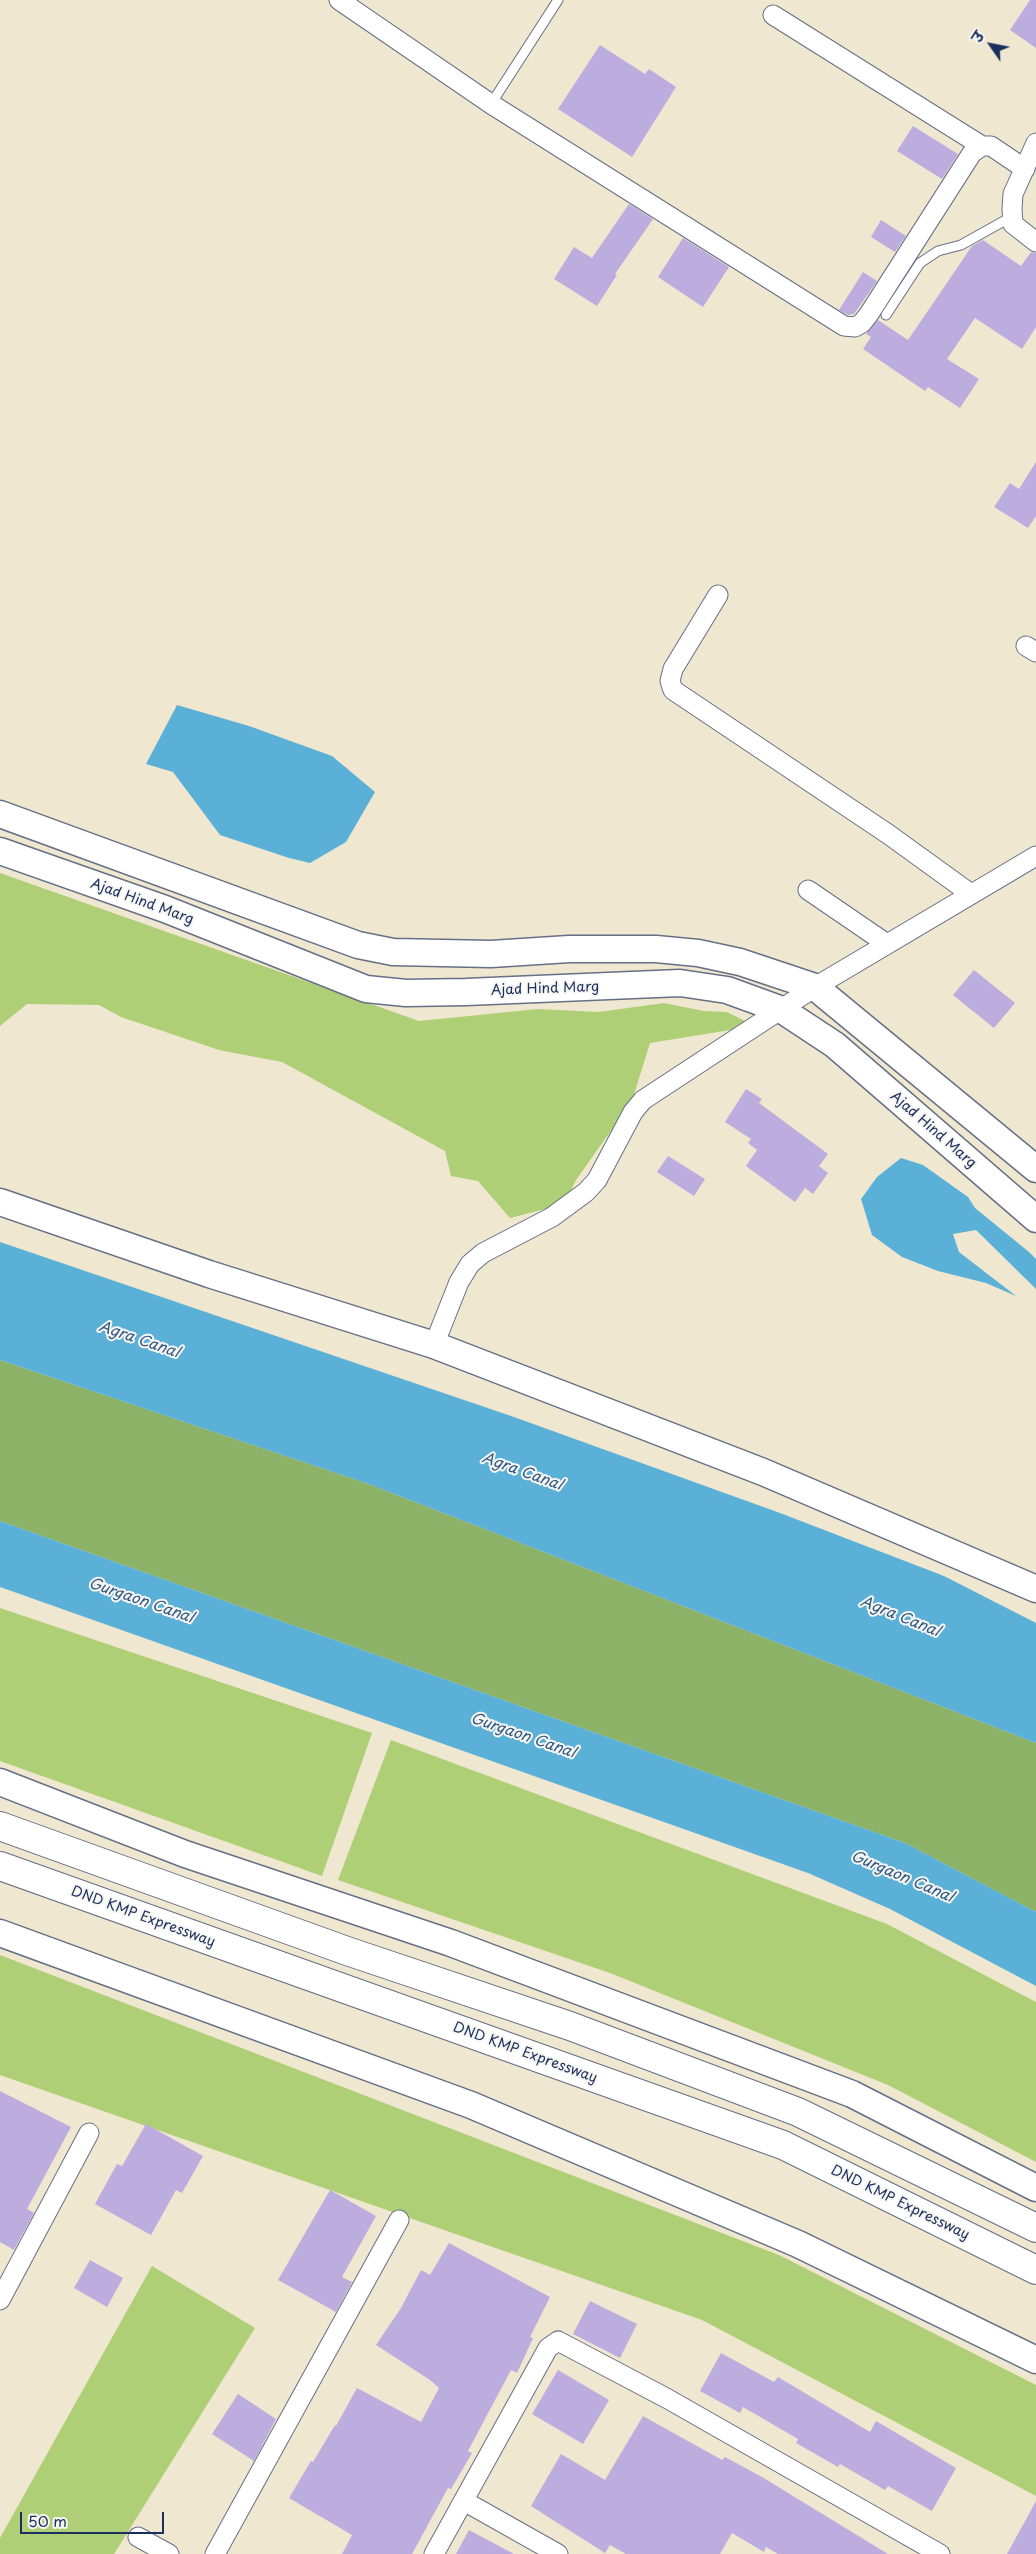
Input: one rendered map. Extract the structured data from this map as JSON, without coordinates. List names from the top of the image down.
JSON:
{
  "streets": {
    "highway": ["DND KMP Expressway"],
    "street": ["Ajad Hind Marg"]
  },
  "water": ["Agra Canal", "Gurgaon Canal"],
  "scale_bar": "50 m",
  "north": "top left"
}
